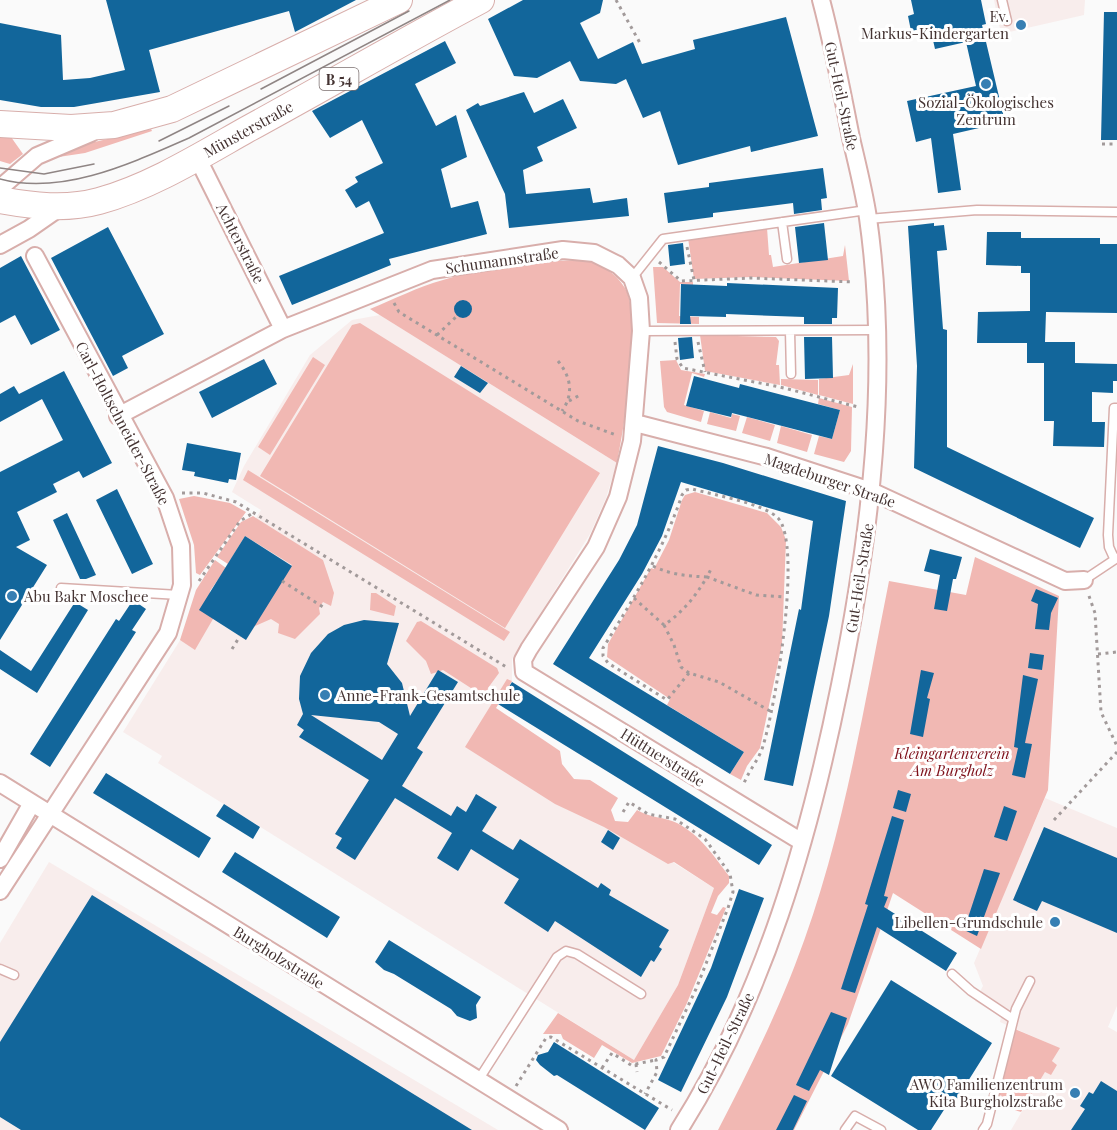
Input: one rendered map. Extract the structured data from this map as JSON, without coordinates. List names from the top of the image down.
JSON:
{
  "streets": {
    "main road": ["B 54", "Münsterstraße"],
    "street": [
      "Gut-Heil-Straße",
      "Achterstraße",
      "Schumannstraße",
      "Carl-Holtschneider-Straße",
      "Magdeburger Straße",
      "Hüttnerstraße",
      "Burgholzstraße"
    ]
  },
  "crossings": [
    ["Gut-Heil-Straße", "Magdeburger Straße"],
    ["Gut-Heil-Straße", "Hüttnerstraße"],
    ["Münsterstraße", "Achterstraße"],
    ["Achterstraße", "Schumannstraße"],
    ["Schumannstraße", "Carl-Holtschneider-Straße"],
    ["Carl-Holtschneider-Straße", "Burgholzstraße"]
  ],
  "parks": ["Kleingartenverein Am Burgholz"],
  "places": [
    "Ev. Markus-Kindergarten",
    "Sozial-Ökologisches Zentrum",
    "Abu Bakr Moschee",
    "Anne-Frank-Gesamtschule",
    "Libellen-Grundschule",
    "AWO Familienzentrum Kita Burgholzstraße"
  ]
}
